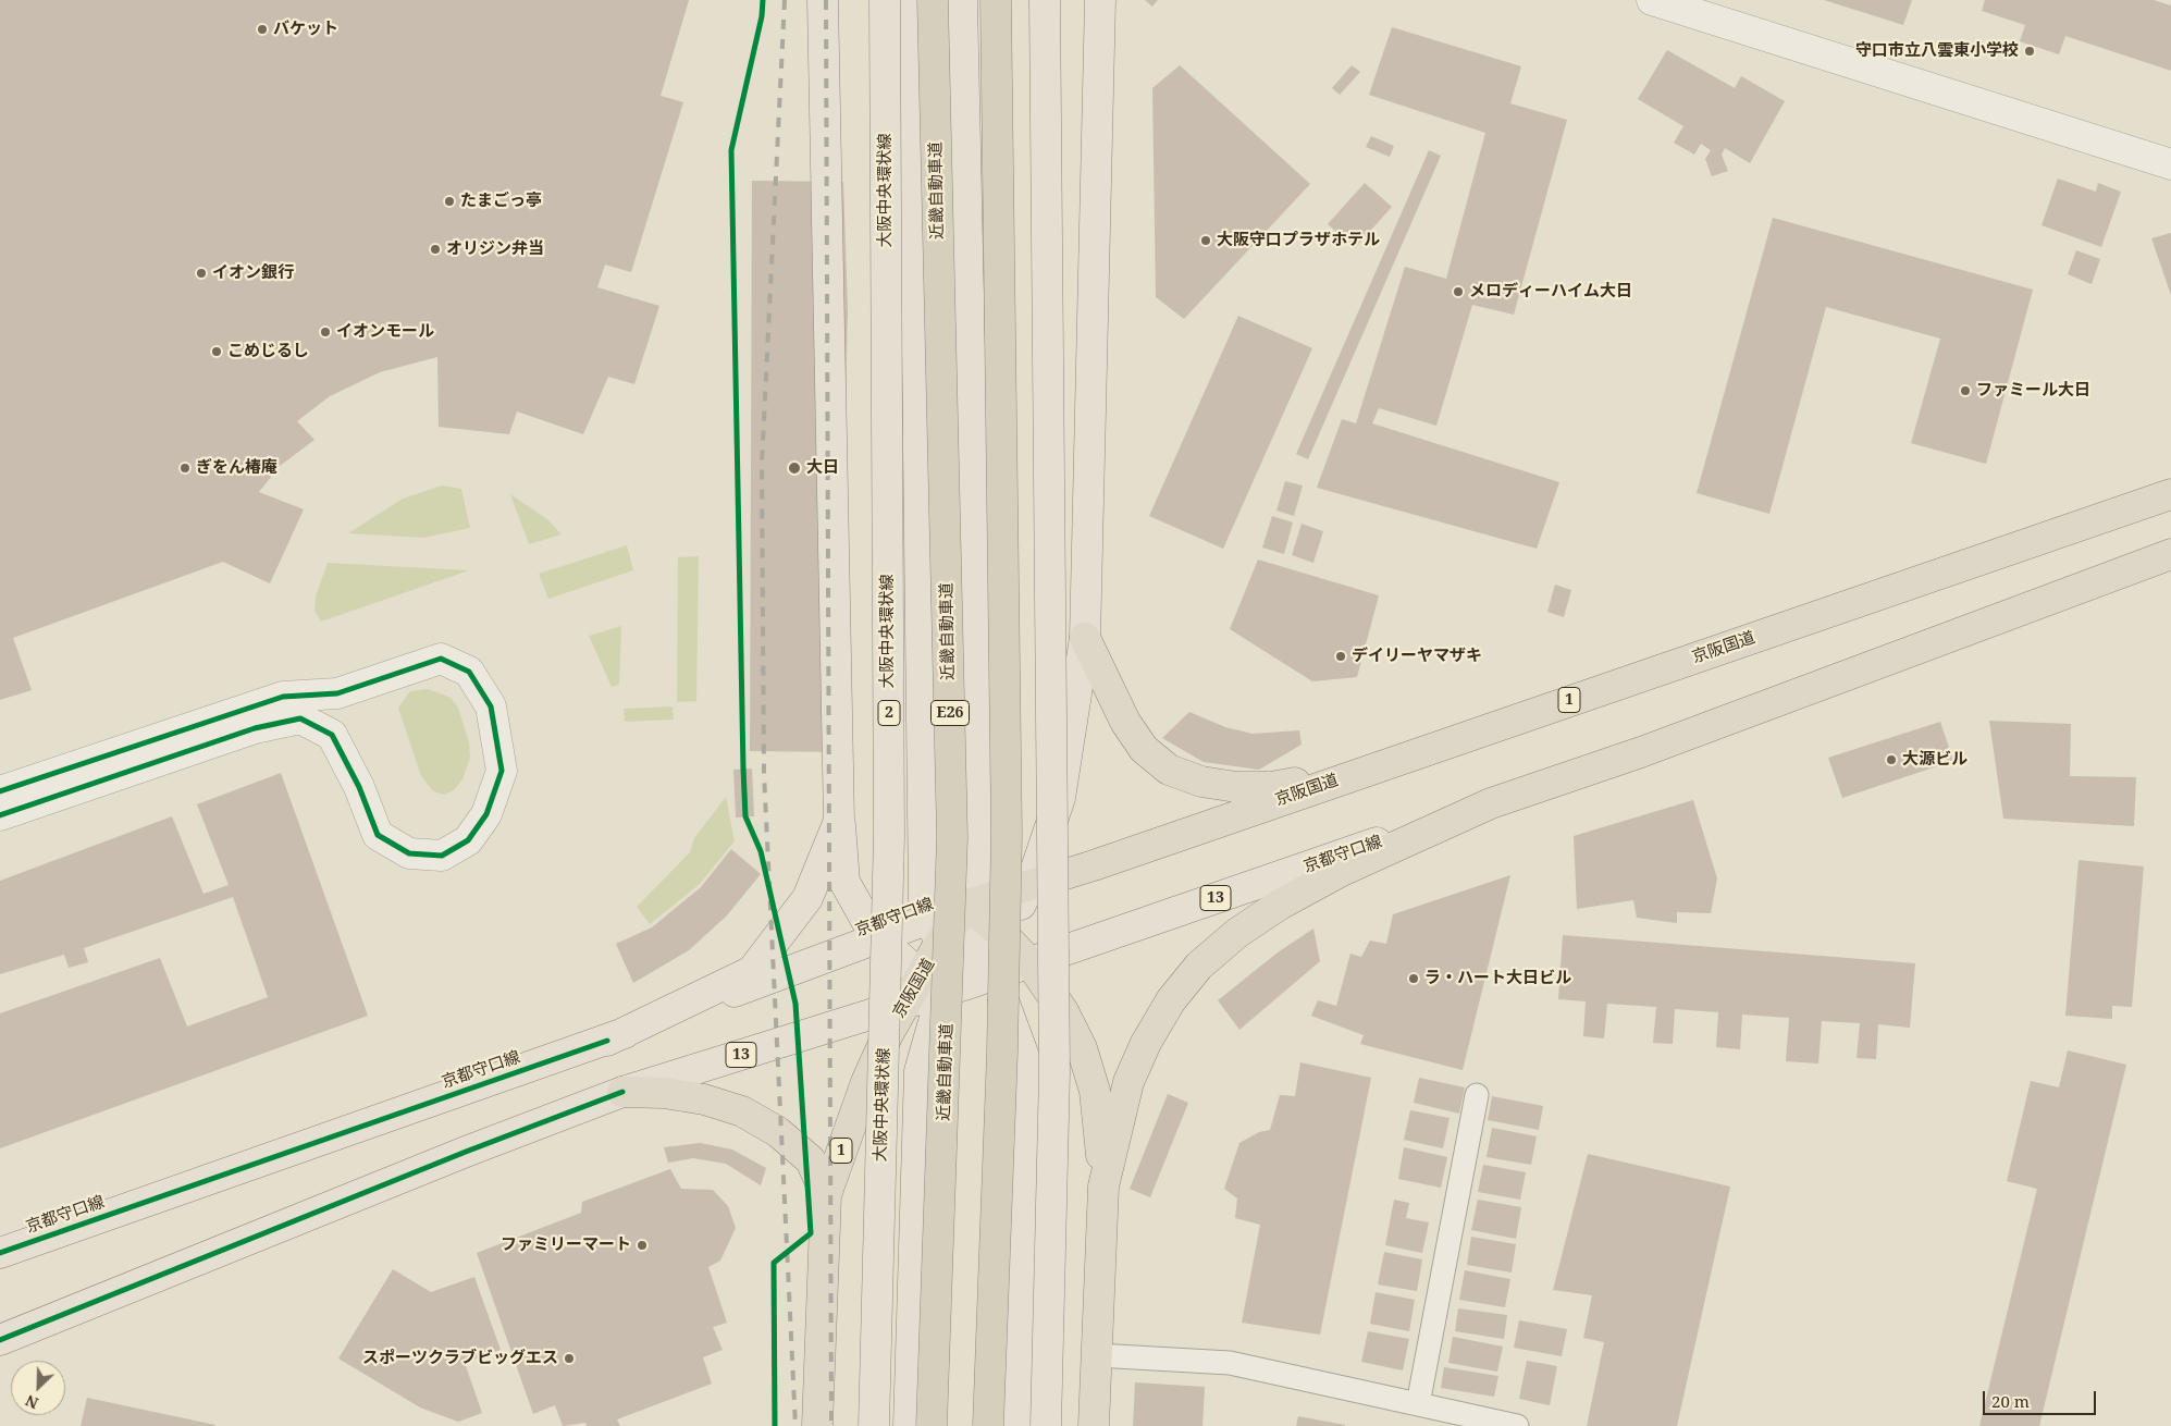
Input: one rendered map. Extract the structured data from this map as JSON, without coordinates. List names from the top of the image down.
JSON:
{
  "streets": {
    "highway": [
      "近畿自動車道",
      "京阪国道",
      "1",
      "E26"
    ],
    "main road": [
      "大阪中央環状線",
      "2",
      "京都守口線",
      "13"
    ]
  },
  "crossings": [
    ["京阪国道", "京都守口線"],
    ["京阪国道", "13"]
  ],
  "places": [
    "バケット",
    "守口市立八雲東小学校",
    "たまごっ亭",
    "大阪守口プラザホテル",
    "オリジン弁当",
    "イオン銀行",
    "メロディーハイム大日",
    "イオンモール",
    "こめじるし",
    "ファミール大日",
    "ぎをん椿庵",
    "大日",
    "デイリーヤマザキ",
    "大源ビル",
    "ラ・ハート大日ビル",
    "ファミリーマート",
    "スポーツクラブビッグエス"
  ],
  "scale_bar": "20 m",
  "north": "bottom left"
}
